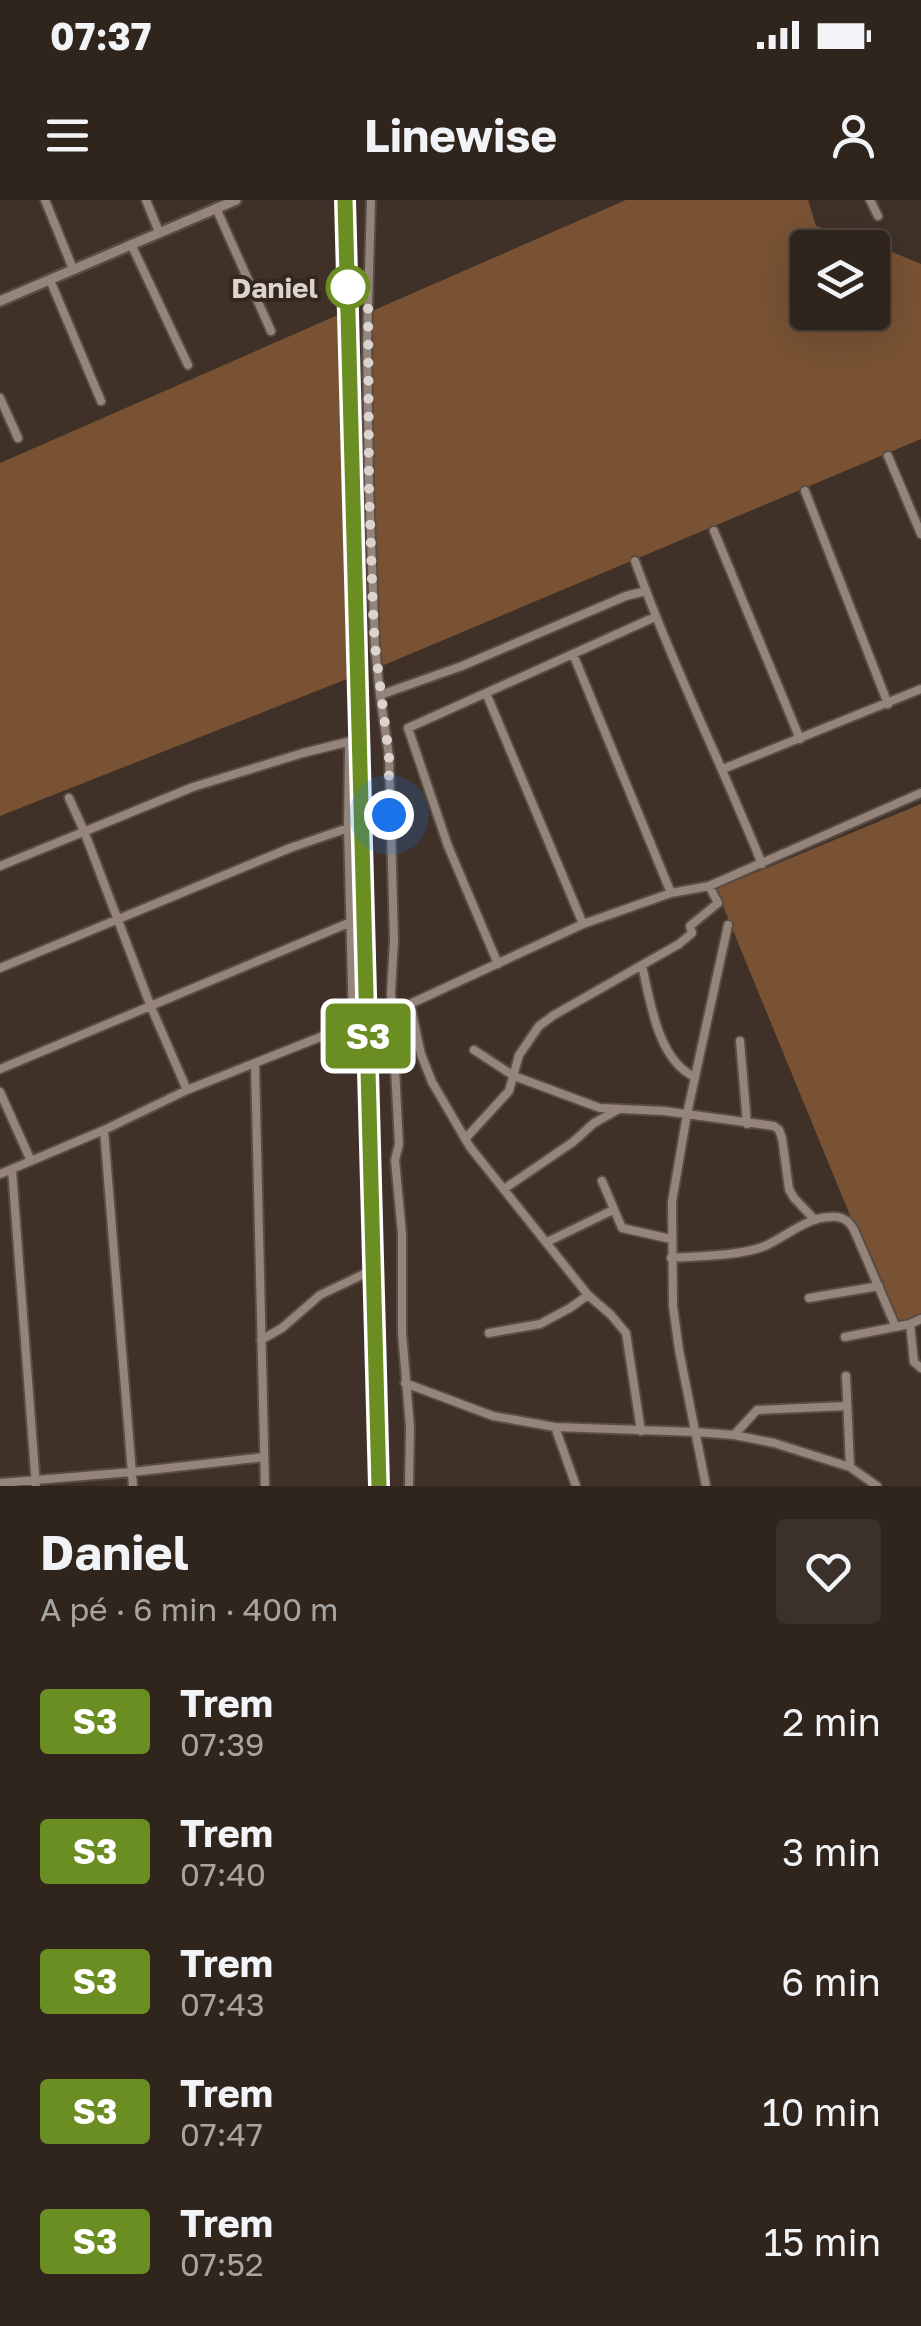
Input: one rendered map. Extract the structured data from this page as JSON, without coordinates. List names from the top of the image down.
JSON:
{
  "places": ["Daniel"],
  "page": {
    "status": "07:37",
    "header": "Linewise",
    "on_map": "S3",
    "heading": ["Daniel", "A pé · 6 min · 400 m"],
    "list": [
      {
        "mark": "S3",
        "name": "Trem",
        "note": "07:39",
        "value": "2 min"
      },
      {
        "mark": "S3",
        "name": "Trem",
        "note": "07:40",
        "value": "3 min"
      },
      {
        "mark": "S3",
        "name": "Trem",
        "note": "07:43",
        "value": "6 min"
      },
      {
        "mark": "S3",
        "name": "Trem",
        "note": "07:47",
        "value": "10 min"
      },
      {
        "mark": "S3",
        "name": "Trem",
        "note": "07:52",
        "value": "15 min"
      }
    ]
  }
}
